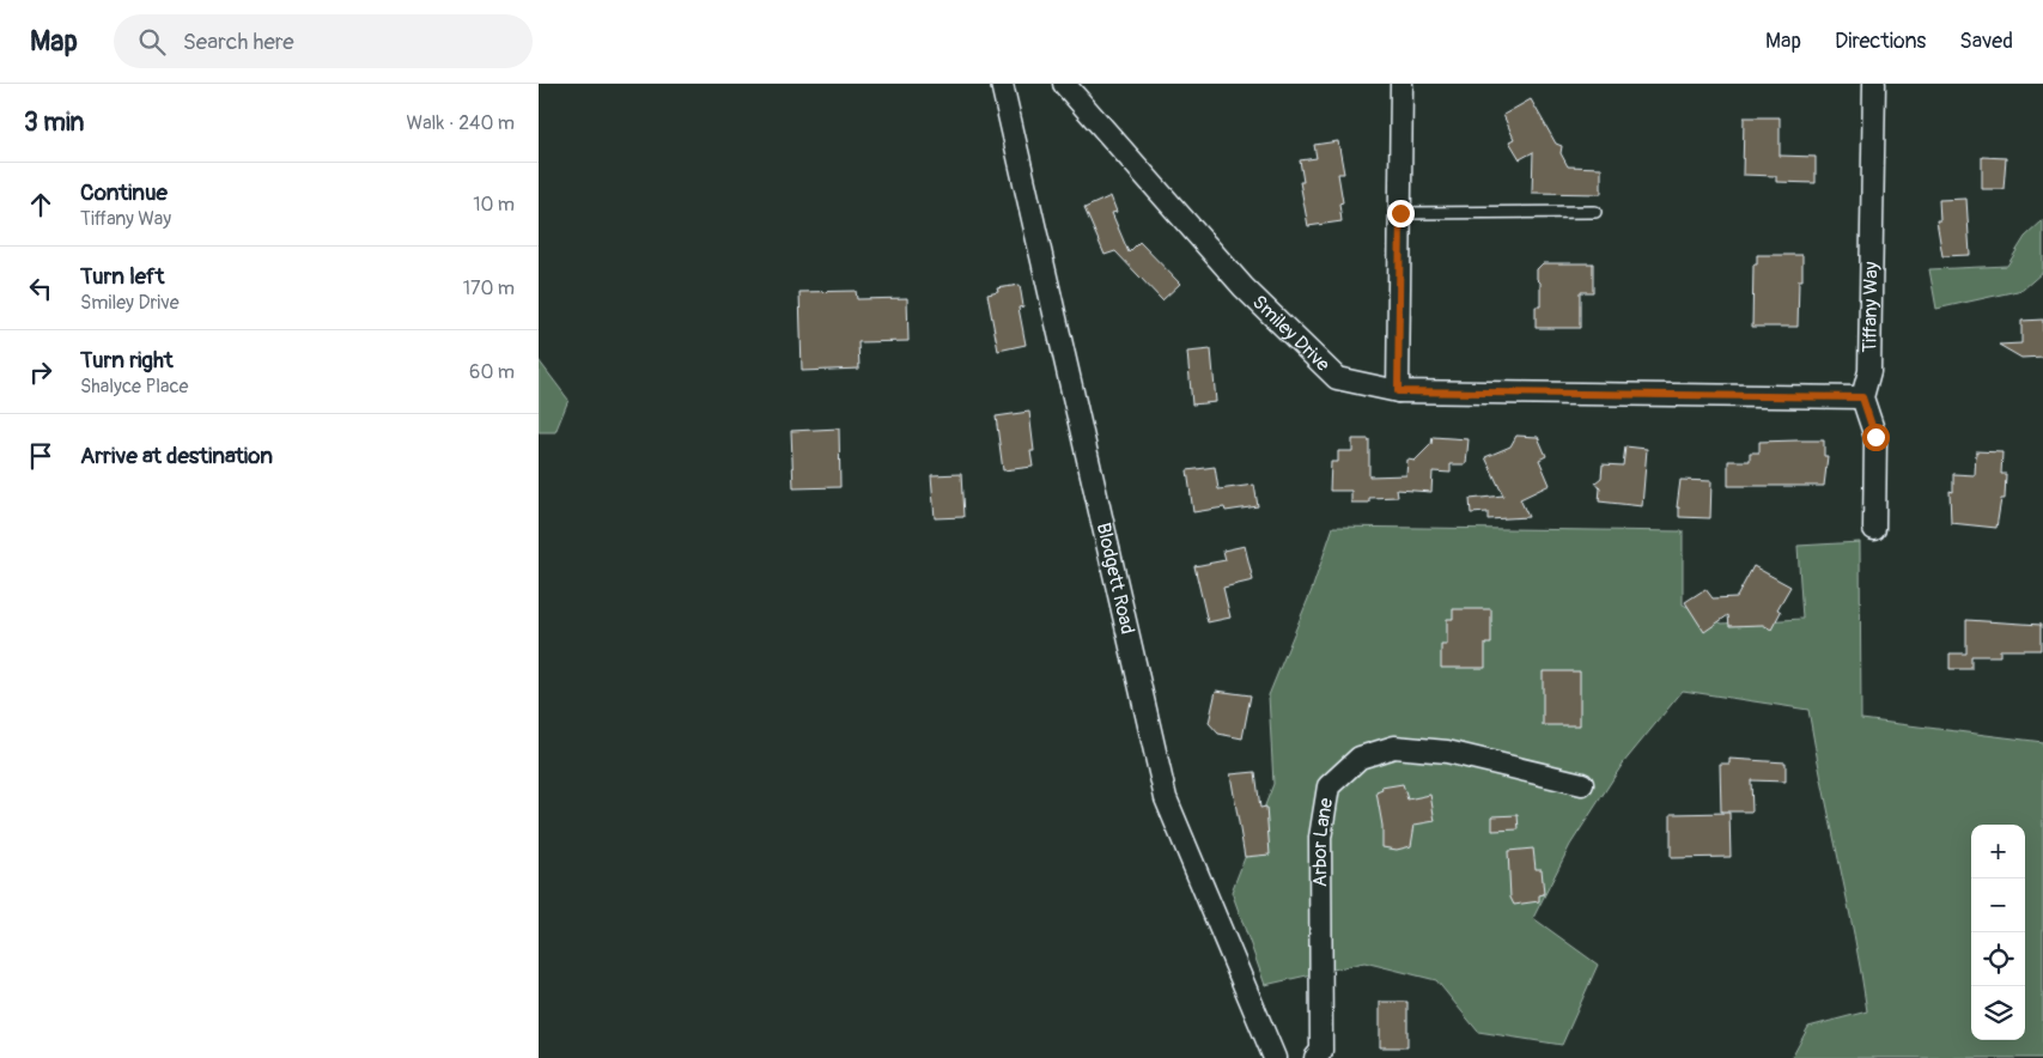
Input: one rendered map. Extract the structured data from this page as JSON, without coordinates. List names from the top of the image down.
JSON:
{
  "streets": {
    "street": [
      "Tiffany Way",
      "Smiley Drive",
      "Blodgett Road",
      "Arbor Lane"
    ]
  },
  "crossings": [
    ["Tiffany Way", "Smiley Drive"]
  ],
  "page": {
    "header": "Map",
    "search": "Search here",
    "nav": ["Map", "Directions", "Saved"],
    "heading": ["3 min", "Walk · 240 m"],
    "list": [
      ["Continue", "Tiffany Way", "10 m"],
      ["Turn left", "Smiley Drive", "170 m"],
      ["Turn right", "Shalyce Place", "60 m"],
      "Arrive at destination"
    ],
    "map_buttons": ["+", "−"]
  }
}
